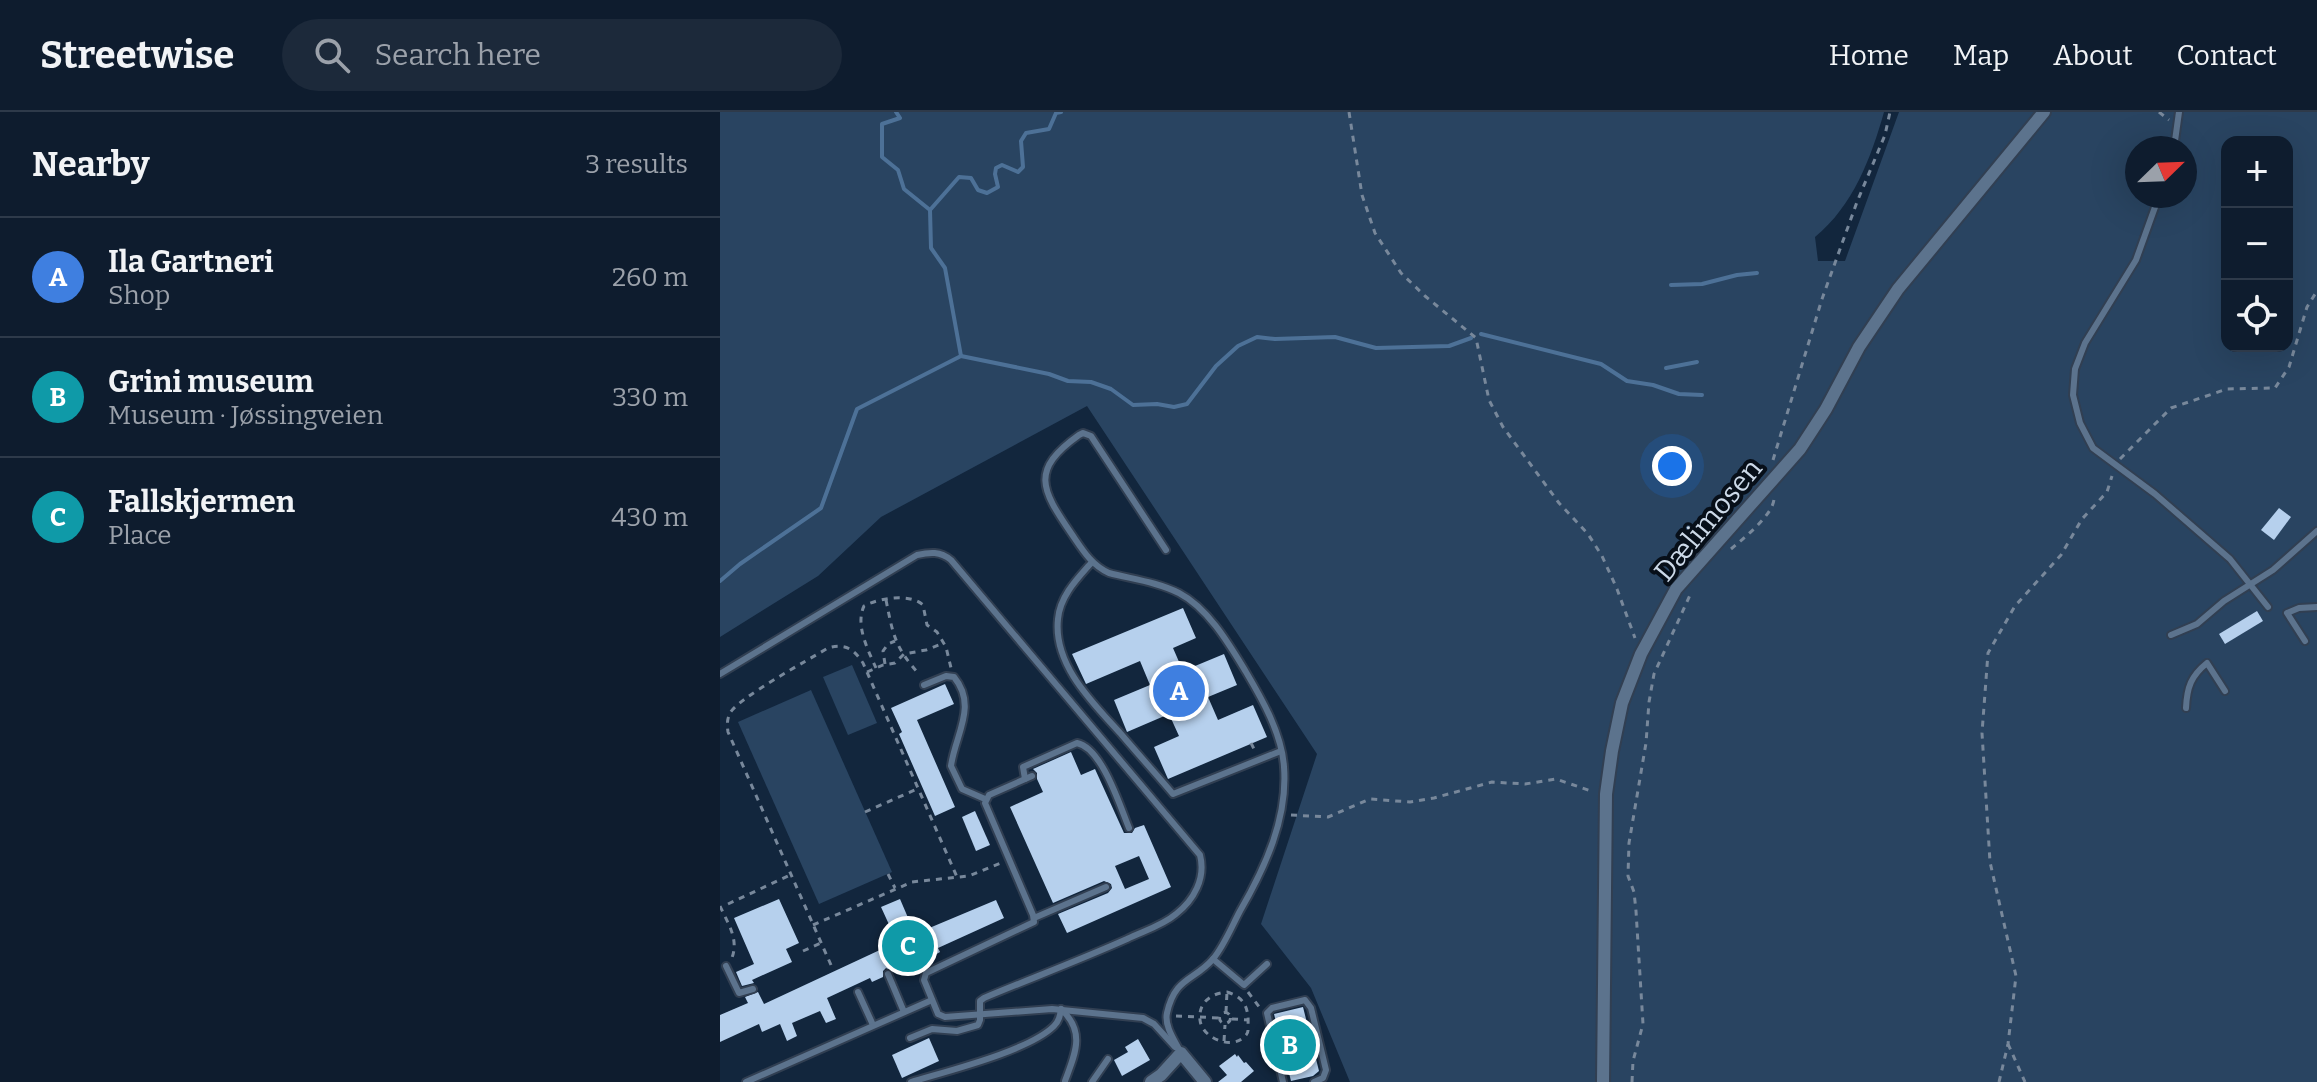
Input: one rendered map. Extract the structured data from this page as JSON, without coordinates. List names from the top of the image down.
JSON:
{
  "streets": {
    "street": ["Dælimosen"]
  },
  "north": "top right",
  "page": {
    "header": "Streetwise",
    "search": "Search here",
    "nav": [
      "Home",
      "Map",
      "About",
      "Contact"
    ],
    "heading": ["Nearby", "3 results"],
    "map_buttons": ["+", "−"],
    "list": [
      {
        "mark": "A",
        "name": "Ila Gartneri",
        "note": "Shop",
        "value": "260 m"
      },
      {
        "mark": "B",
        "name": "Grini museum",
        "note": "Museum · Jøssingveien",
        "value": "330 m"
      },
      {
        "mark": "C",
        "name": "Fallskjermen",
        "note": "Place",
        "value": "430 m"
      }
    ],
    "pins": ["A", "C", "B"]
  }
}
